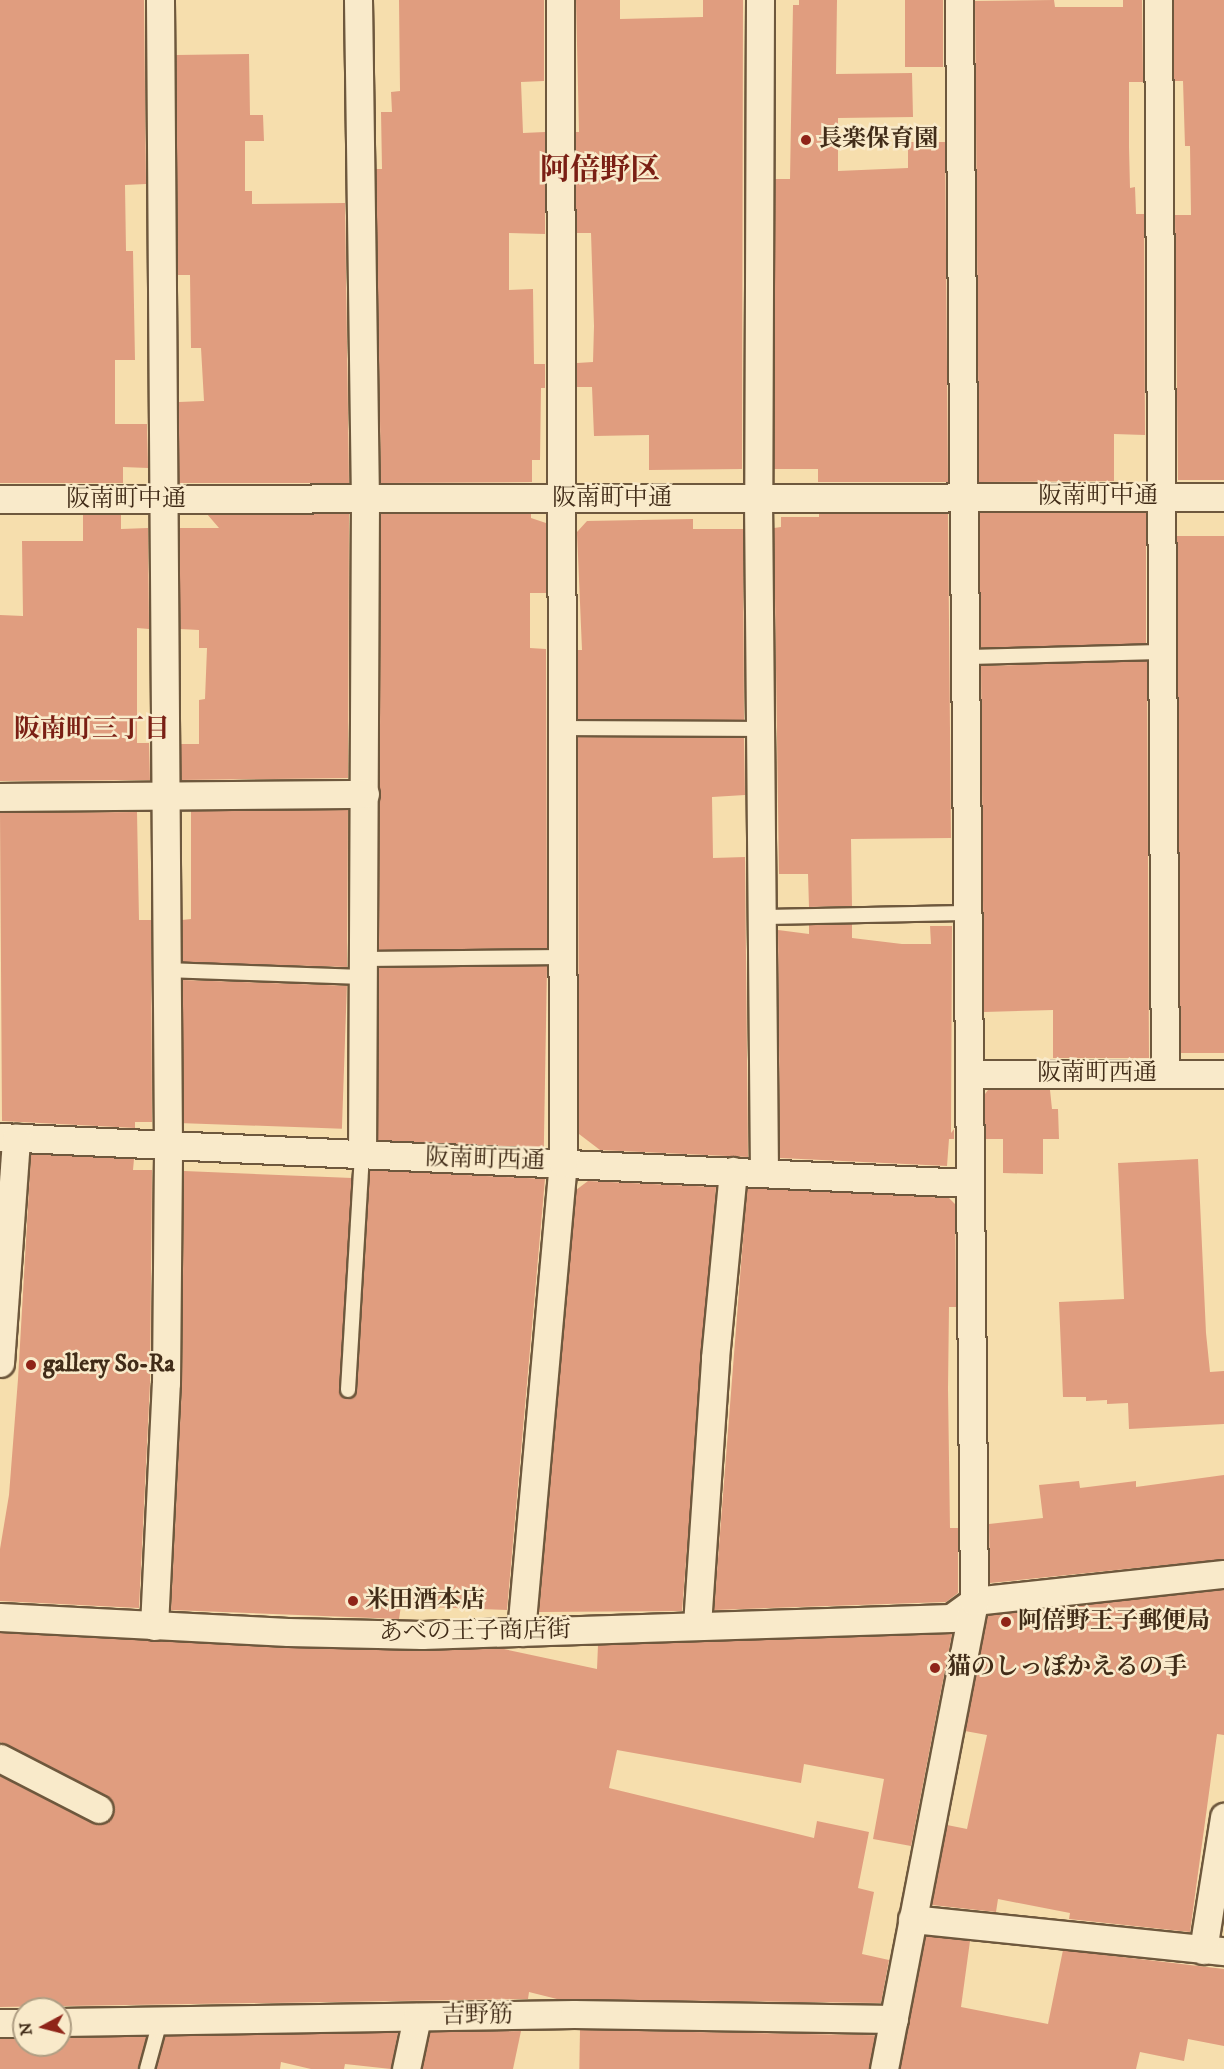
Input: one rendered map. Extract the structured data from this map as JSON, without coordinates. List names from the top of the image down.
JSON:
{
  "streets": {
    "street": [
      "阪南町中通",
      "阪南町西通",
      "あべの王子商店街",
      "吉野筋"
    ]
  },
  "districts": ["阿倍野区", "阪南町三丁目"],
  "places": [
    "長楽保育園",
    "gallery So-Ra",
    "米田酒本店",
    "阿倍野王子郵便局",
    "猫のしっぽかえるの手"
  ],
  "north": "left"
}
